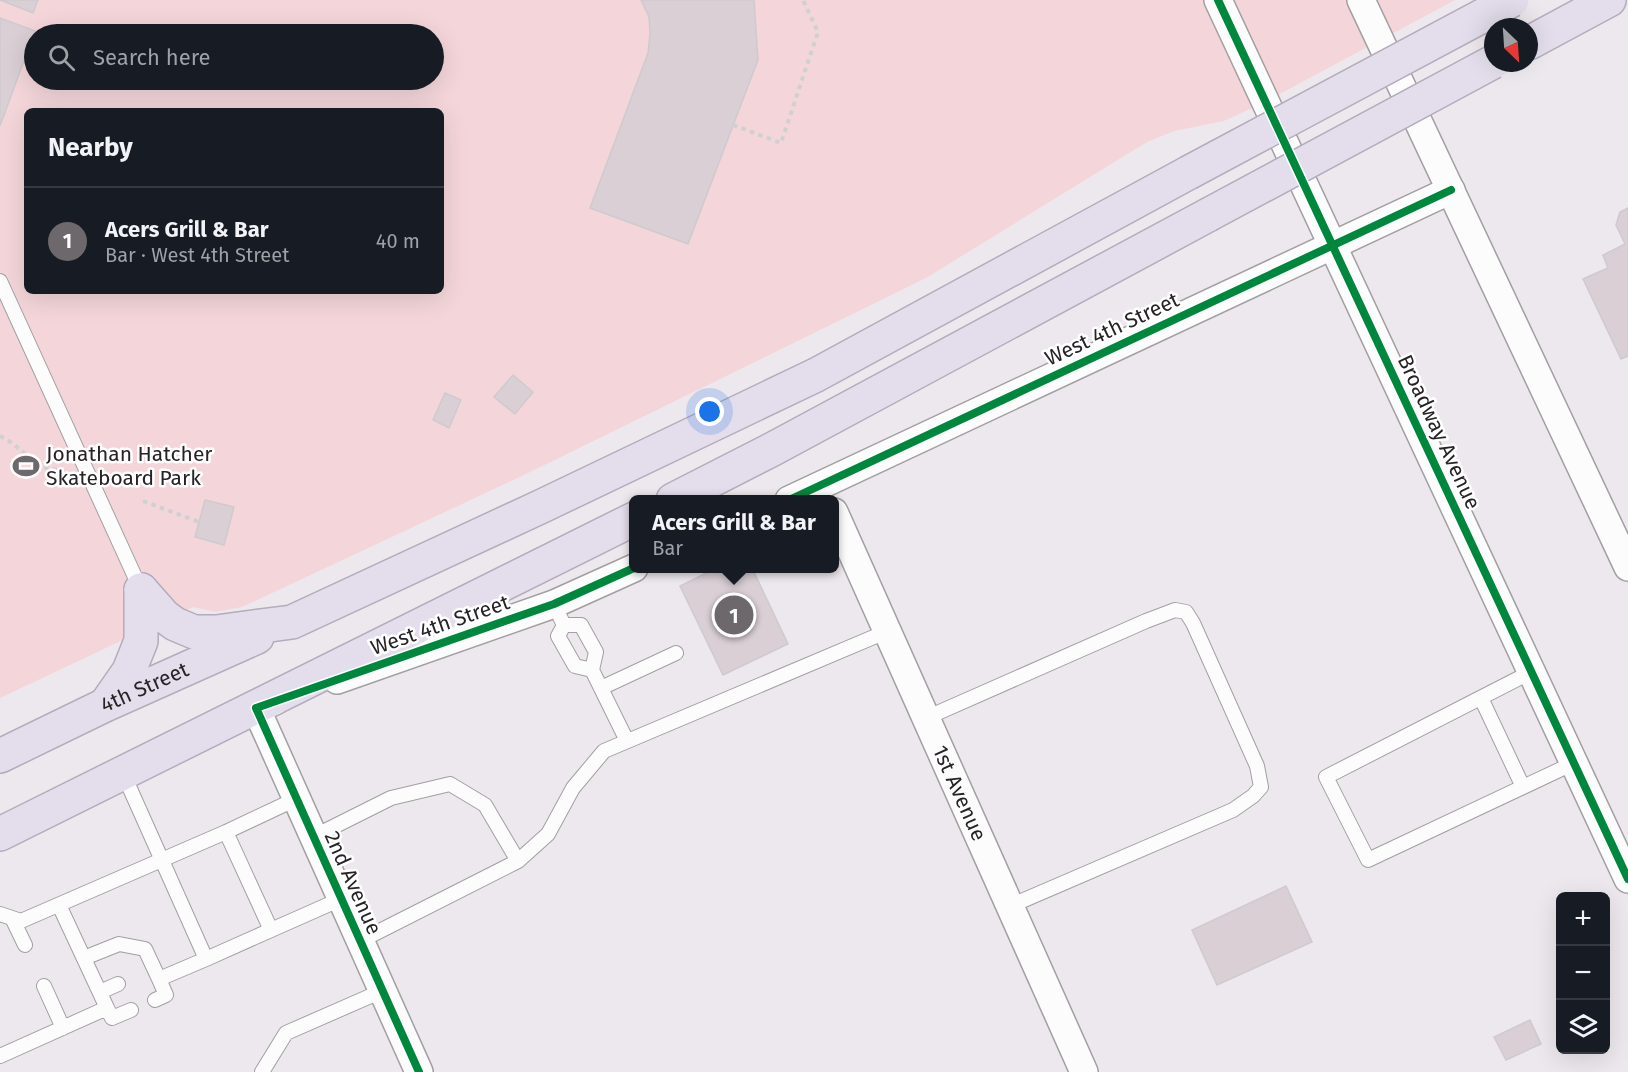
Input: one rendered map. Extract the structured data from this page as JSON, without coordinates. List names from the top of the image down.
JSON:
{
  "streets": {
    "highway": ["4th Street"],
    "street": [
      "West 4th Street",
      "Broadway Avenue",
      "1st Avenue",
      "2nd Avenue"
    ]
  },
  "crossings": [
    ["West 4th Street", "Broadway Avenue"],
    ["West 4th Street", "2nd Avenue"]
  ],
  "places": {
    "sports": ["Jonathan Hatcher Skateboard Park"]
  },
  "north": "bottom right",
  "page": {
    "search": "Search here",
    "heading": "Nearby",
    "list": [
      {
        "mark": "1",
        "name": "Acers Grill & Bar",
        "note": "Bar · West 4th Street",
        "value": "40 m"
      }
    ],
    "popup": ["Acers Grill & Bar", "Bar"],
    "pins": "1",
    "map_buttons": ["+", "−"]
  }
}
